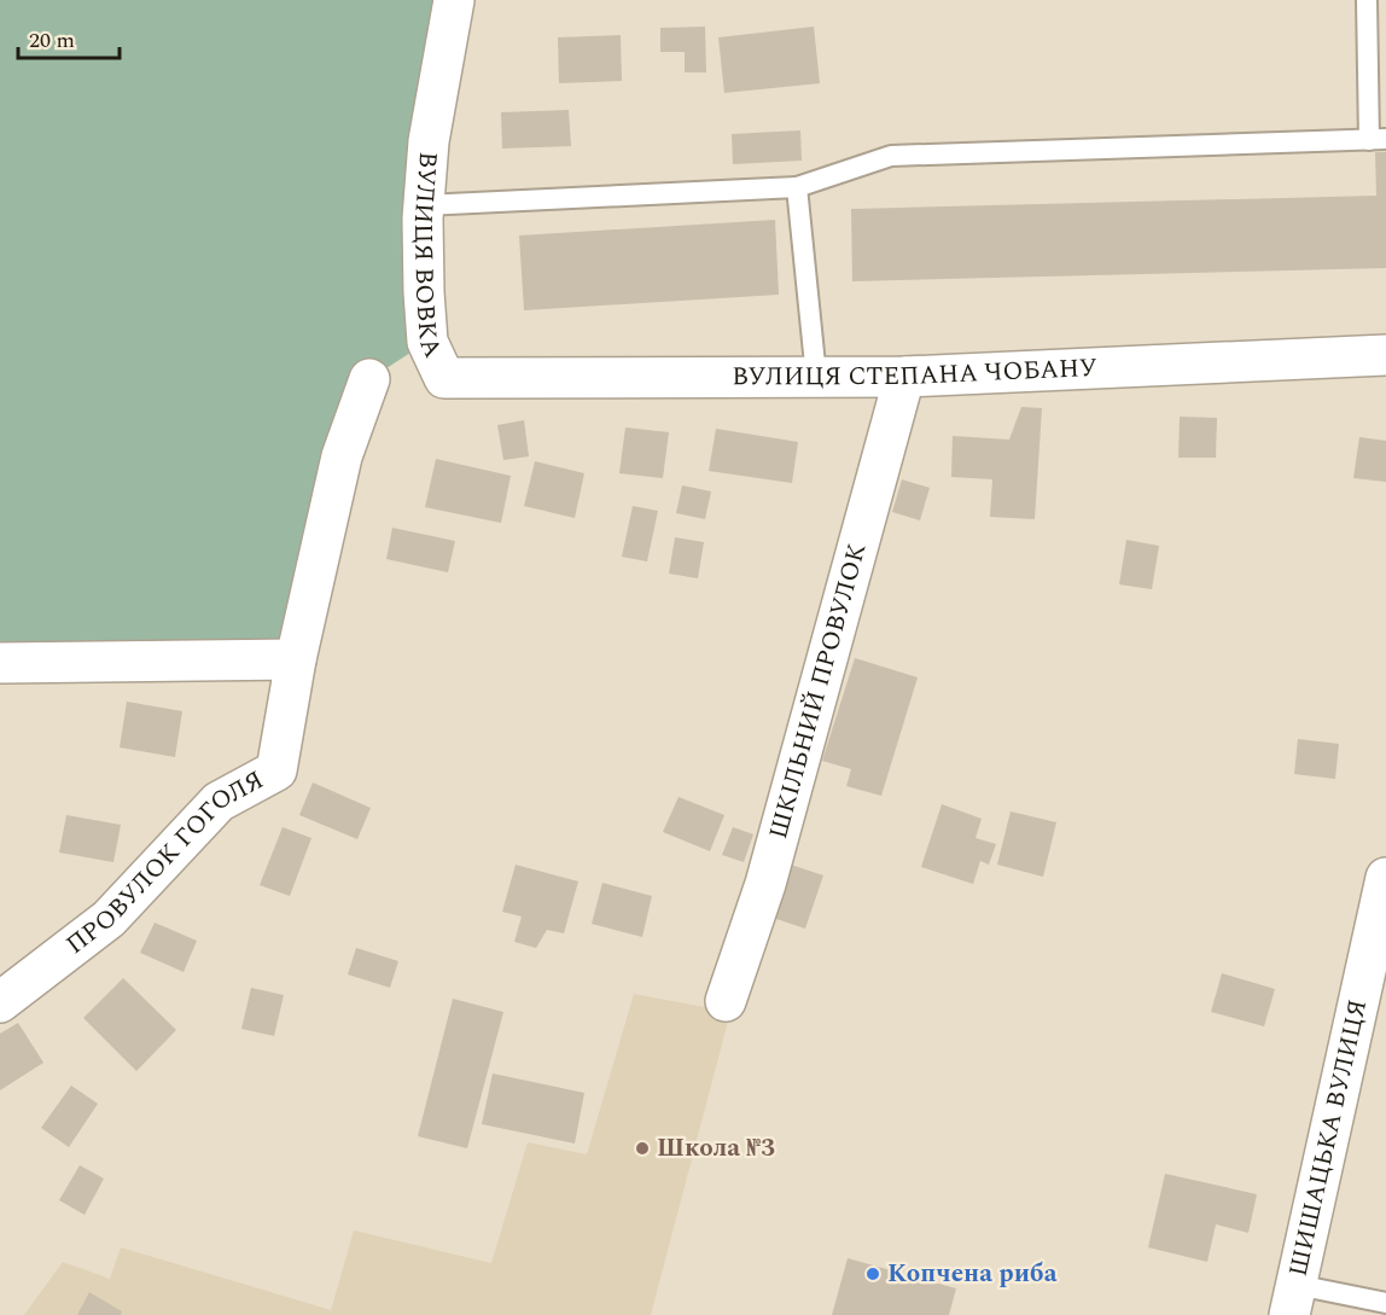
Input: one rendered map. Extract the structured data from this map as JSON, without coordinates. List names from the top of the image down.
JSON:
{
  "streets": {
    "street": [
      "ВУЛИЦЯ ВОВКА",
      "ВУЛИЦЯ СТЕПАНА ЧОБАНУ",
      "ШКІЛЬНИЙ ПРОВУЛОК",
      "ПРОВУЛОК ГОГОЛЯ",
      "ШИШАЦЬКА ВУЛИЦЯ"
    ]
  },
  "crossings": [
    ["ВУЛИЦЯ ВОВКА", "ВУЛИЦЯ СТЕПАНА ЧОБАНУ"],
    ["ВУЛИЦЯ СТЕПАНА ЧОБАНУ", "ШКІЛЬНИЙ ПРОВУЛОК"]
  ],
  "places": ["Школа №3", "Копчена риба"],
  "scale_bar": "20 m"
}
